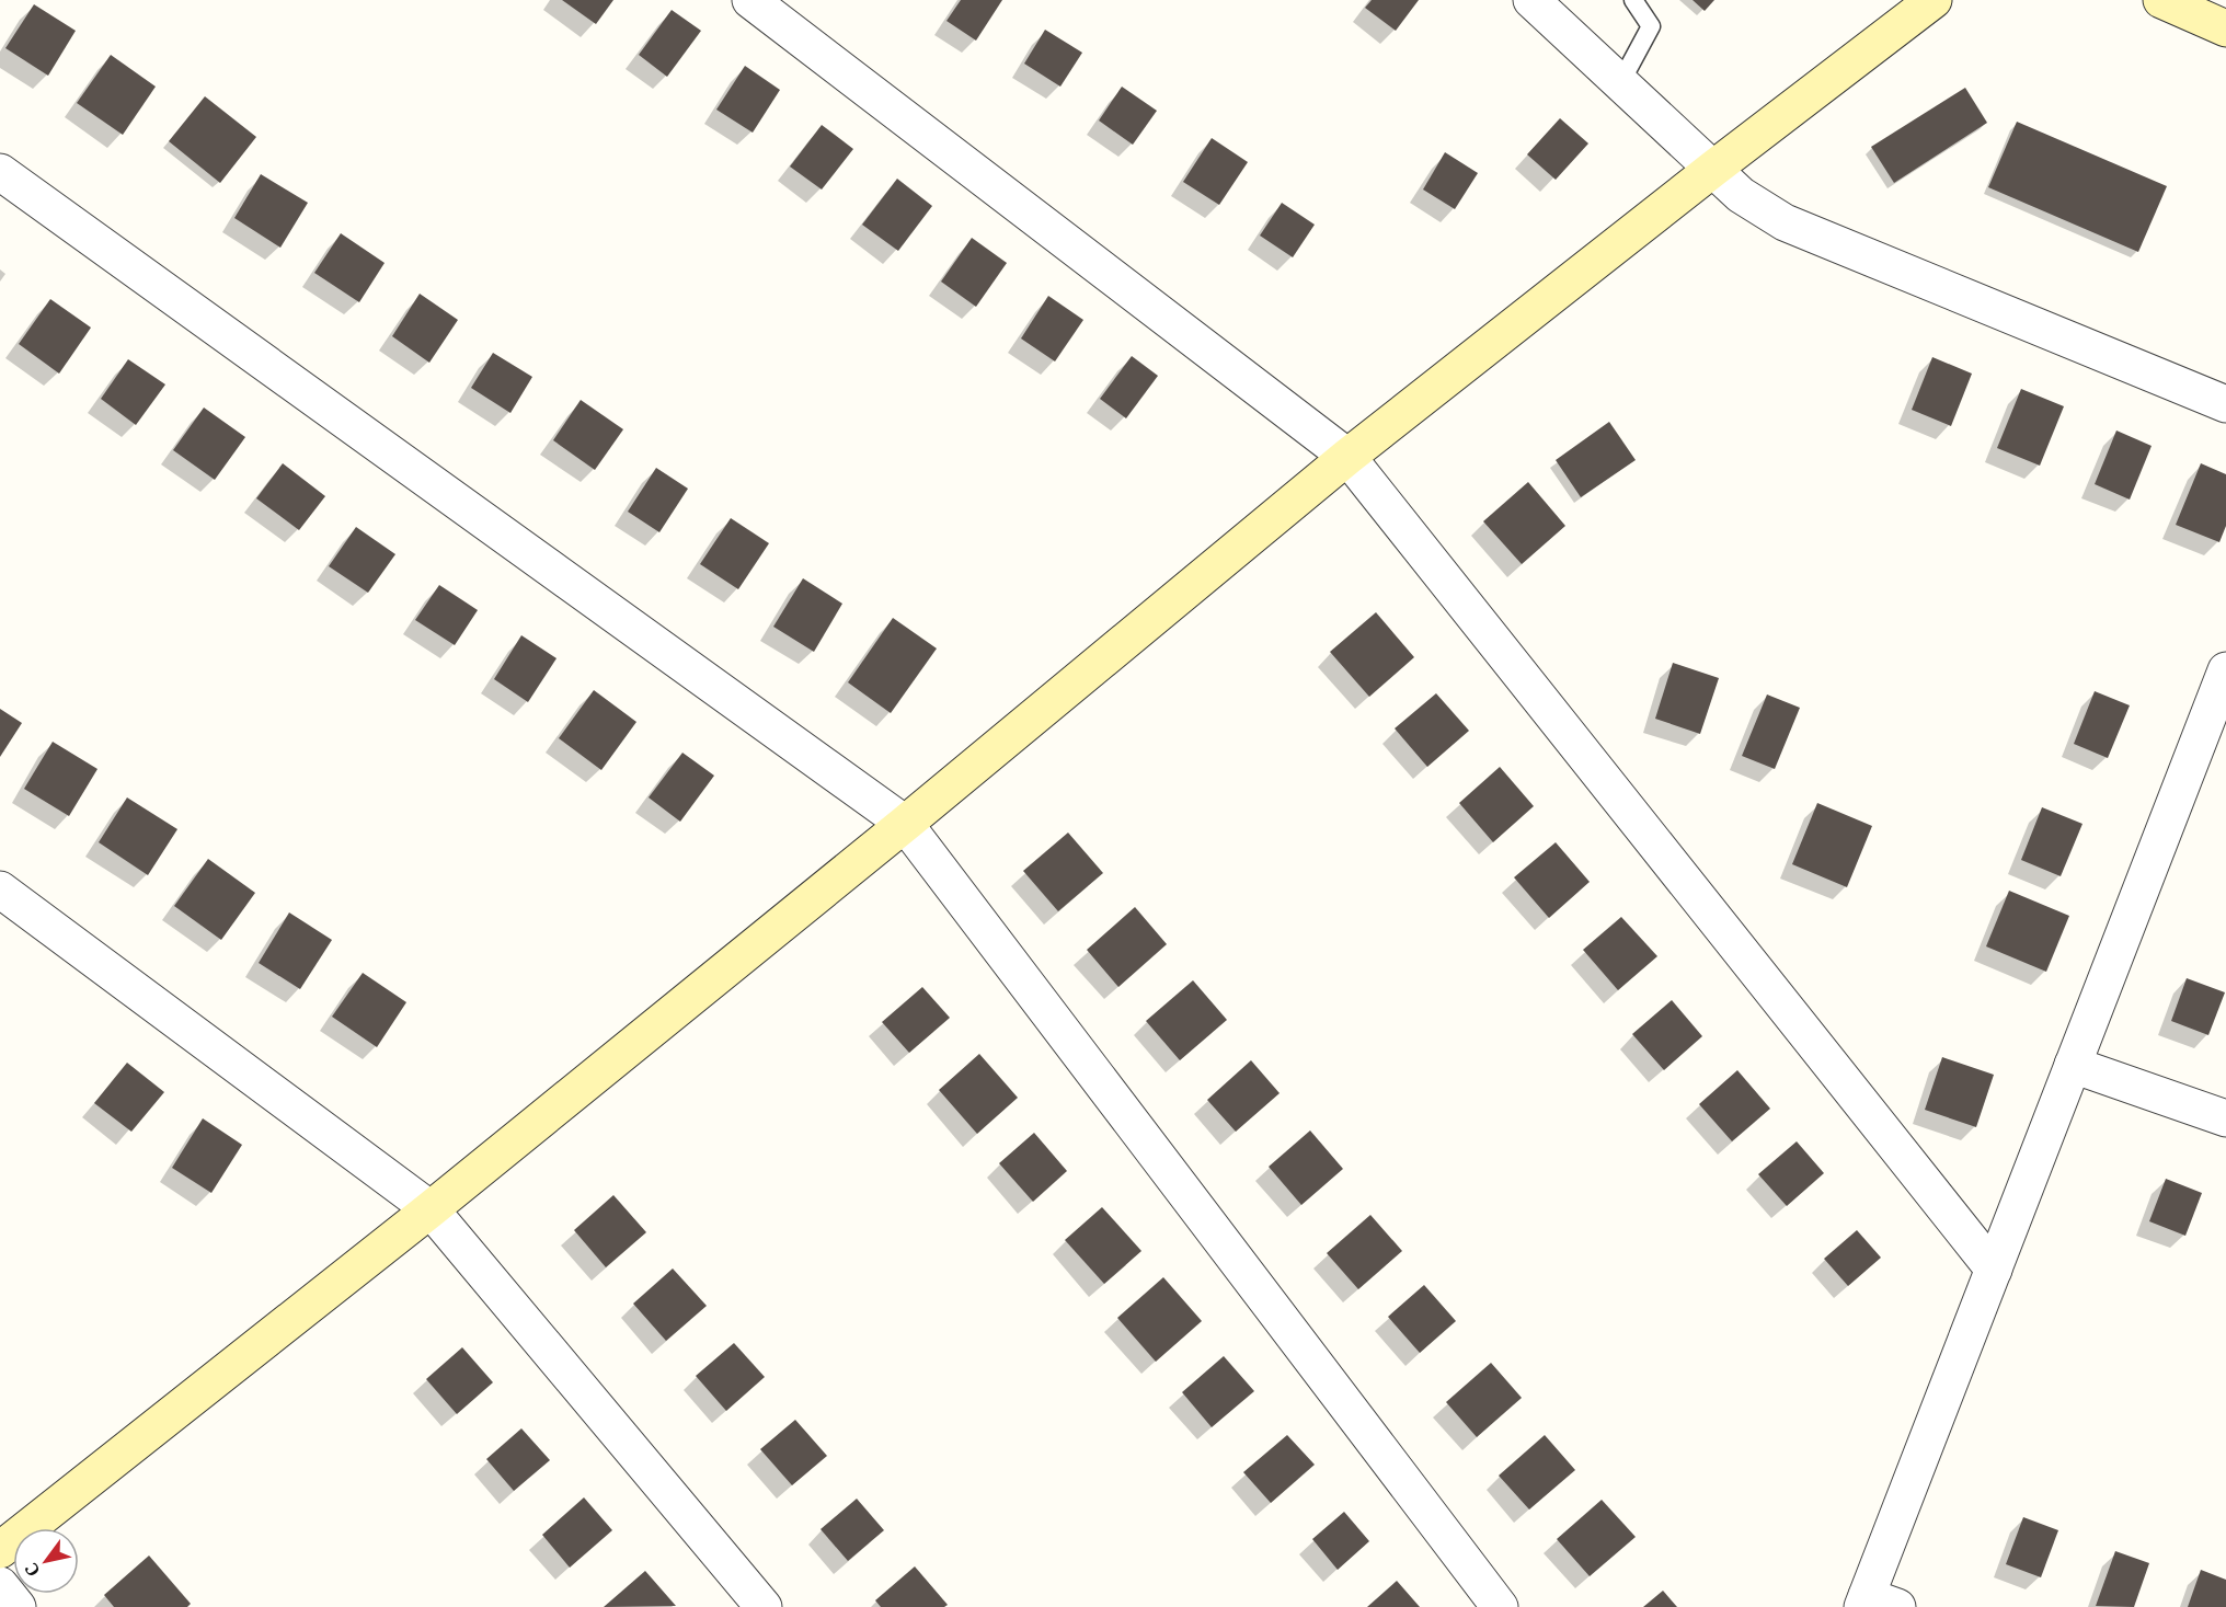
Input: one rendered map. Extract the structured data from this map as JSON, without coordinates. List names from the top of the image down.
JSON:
{
  "north": "bottom left"
}
